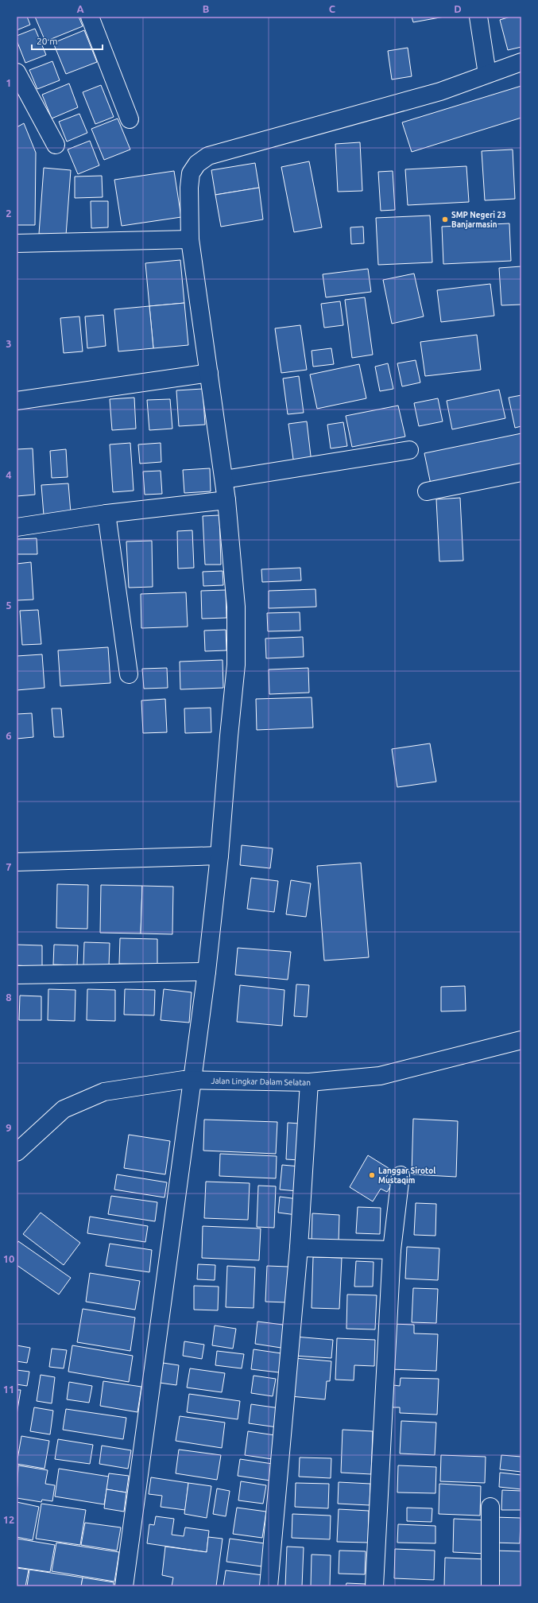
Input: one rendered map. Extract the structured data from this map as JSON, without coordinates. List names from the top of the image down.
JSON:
{
  "streets": {
    "street": ["Jalan Lingkar Dalam Selatan"]
  },
  "places": ["SMP Negeri 23 Banjarmasin", "Langgar Sirotol Mustaqim"],
  "scale_bar": "20 m",
  "grid": {
    "columns": [
      "A",
      "B",
      "C",
      "D"
    ],
    "rows": [
      "1",
      "2",
      "3",
      "4",
      "5",
      "6",
      "7",
      "8",
      "9",
      "10",
      "11",
      "12"
    ]
  }
}
